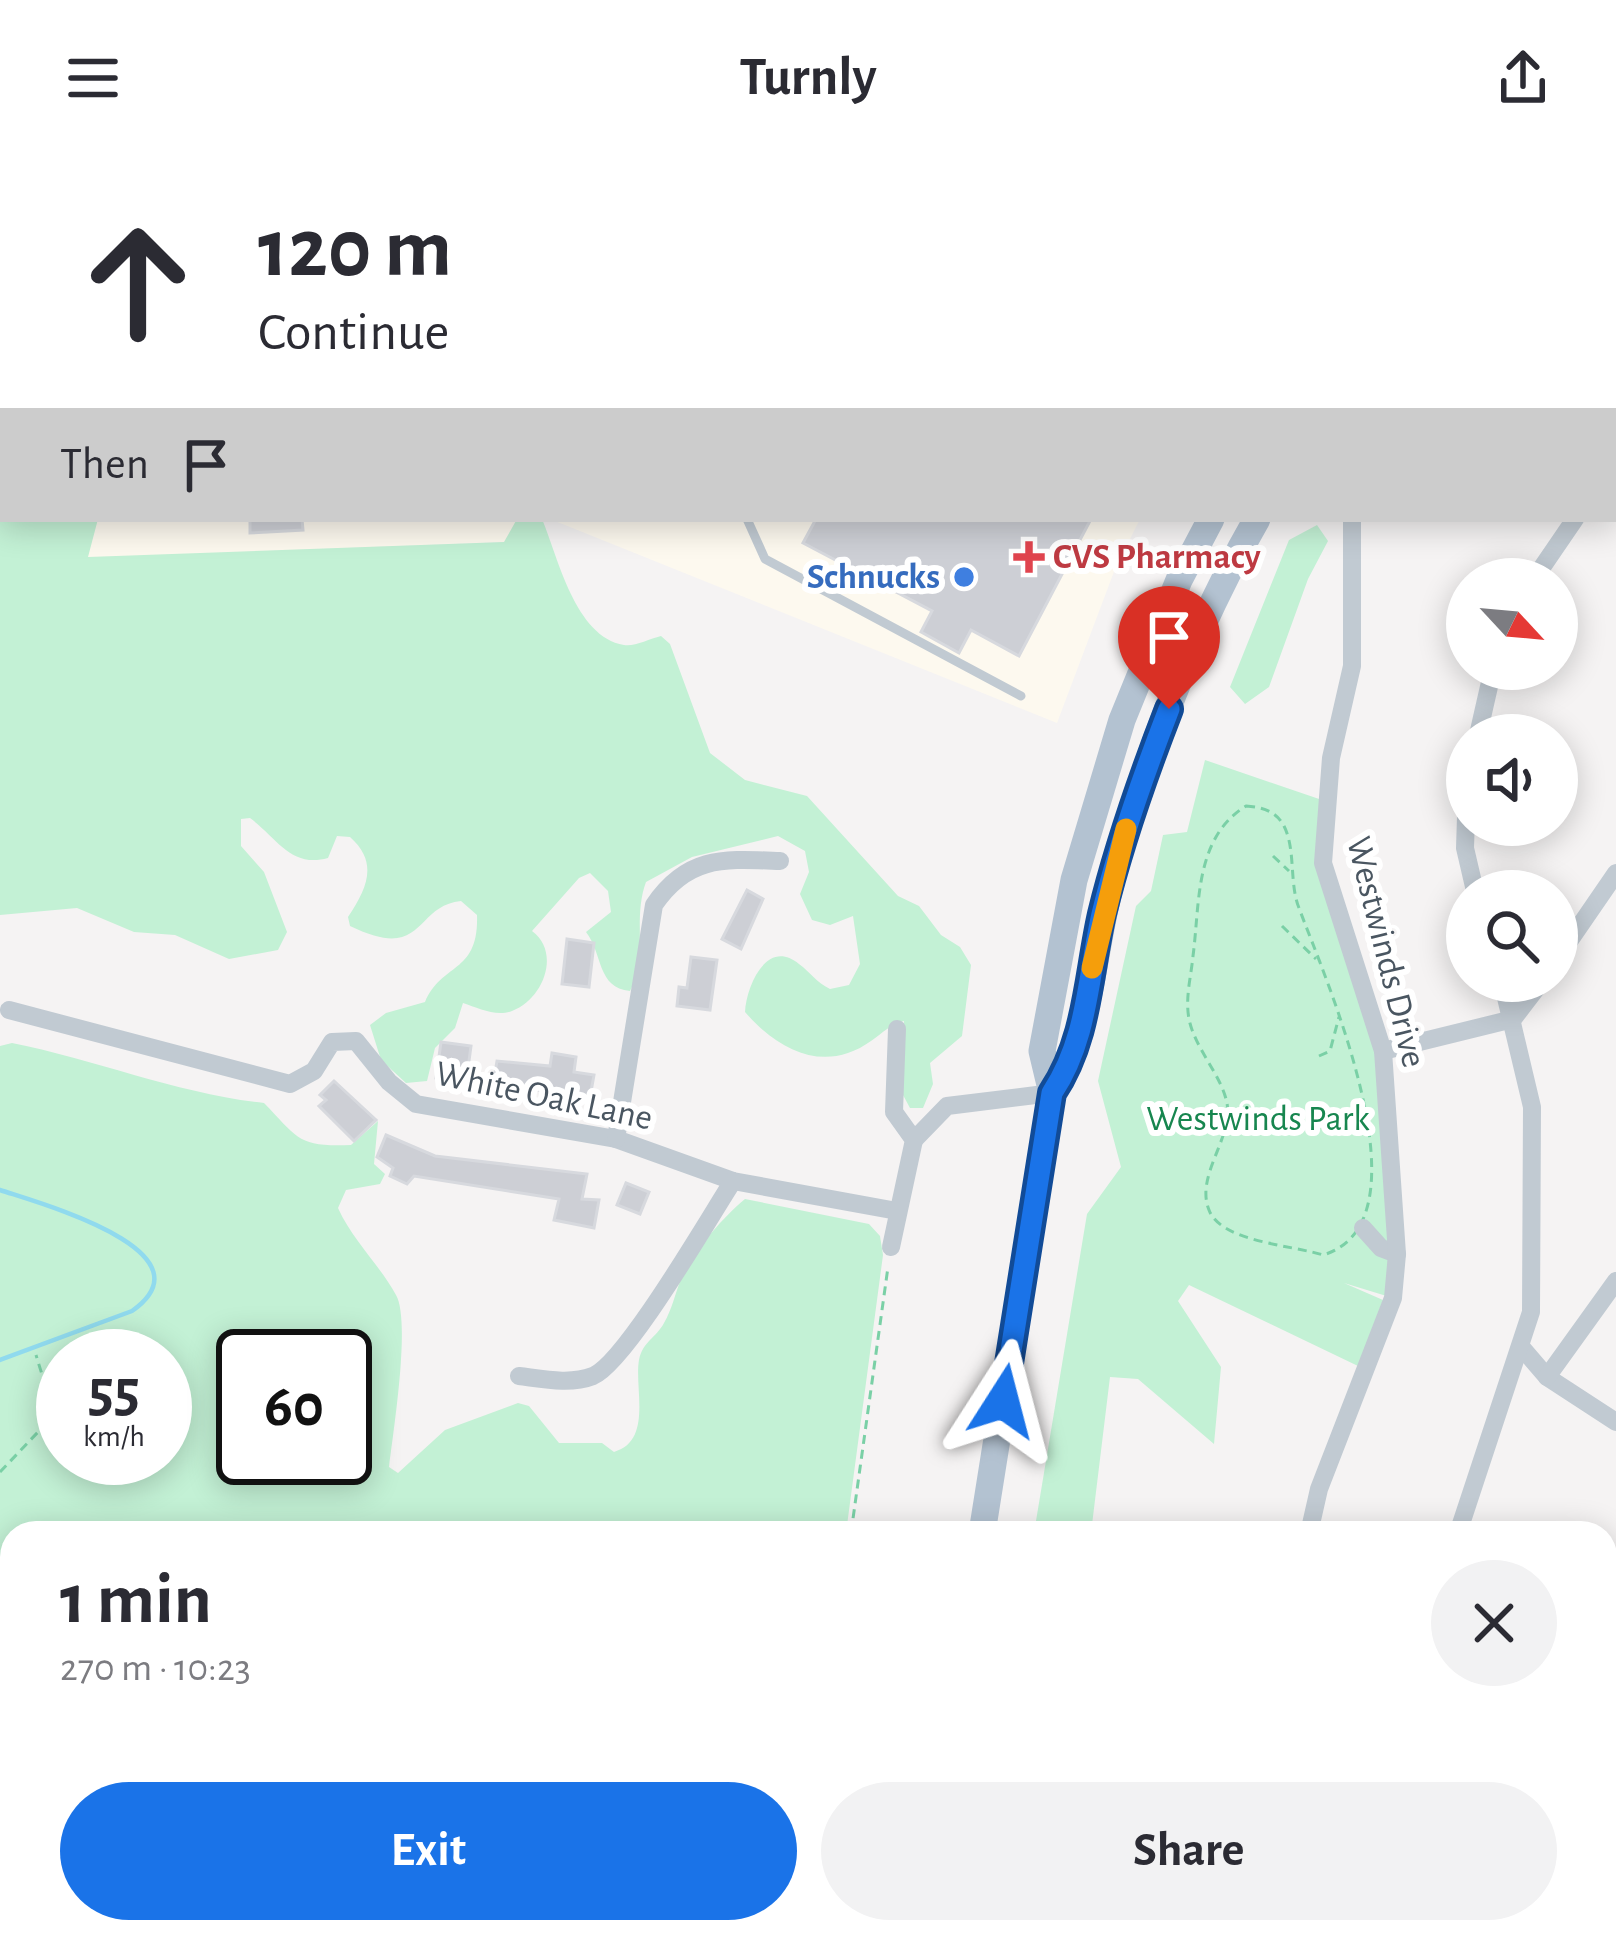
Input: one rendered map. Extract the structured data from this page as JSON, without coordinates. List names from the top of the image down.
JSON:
{
  "streets": {
    "street": ["Westwinds Drive", "White Oak Lane"]
  },
  "parks": ["Westwinds Park"],
  "places": {
    "health": ["CVS Pharmacy"],
    "other": ["Schnucks"]
  },
  "north": "bottom right",
  "page": {
    "header": "Turnly",
    "turn": ["120 m", "Continue"],
    "then": "Then",
    "speed": "55 km/h",
    "limit": "60",
    "heading": ["1 min", "270 m · 10:23"],
    "buttons": ["Exit", "Share"]
  }
}
